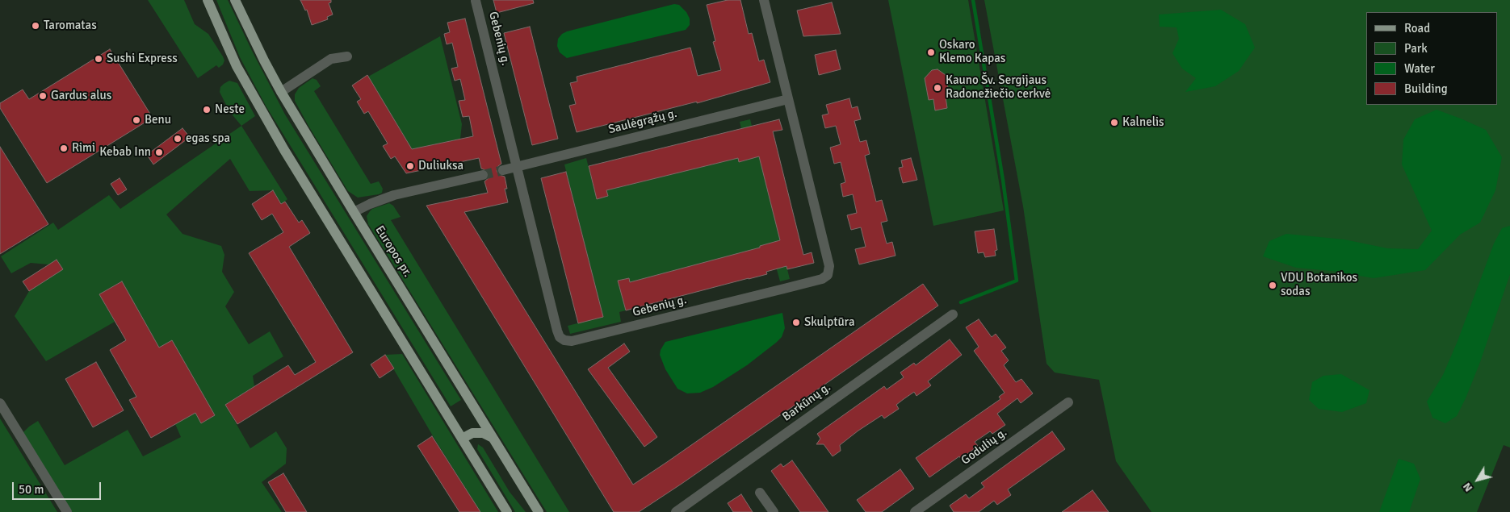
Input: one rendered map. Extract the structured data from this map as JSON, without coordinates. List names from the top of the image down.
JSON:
{
  "streets": {
    "main road": ["Europos pr."],
    "street": [
      "Gebenių g.",
      "Saulėgrąžų g.",
      "Barkūnų g.",
      "Godulių g."
    ]
  },
  "crossings": [
    ["Gebenių g.", "Saulėgrąžų g."]
  ],
  "places": [
    "Taromatas",
    "Oskaro Klemo Kapas",
    "Sushi Express",
    "Kauno Šv. Sergijaus Radonežiečio cerkvė",
    "Gardus alus",
    "Neste",
    "Benu",
    "Kalnelis",
    "egas spa",
    "Rimi",
    "Kebab Inn",
    "Duliuksa",
    "VDU Botanikos sodas",
    "Skulptūra"
  ],
  "legend": [
    "Road",
    "Park",
    "Water",
    "Building"
  ],
  "scale_bar": "50 m",
  "north": "bottom left"
}
